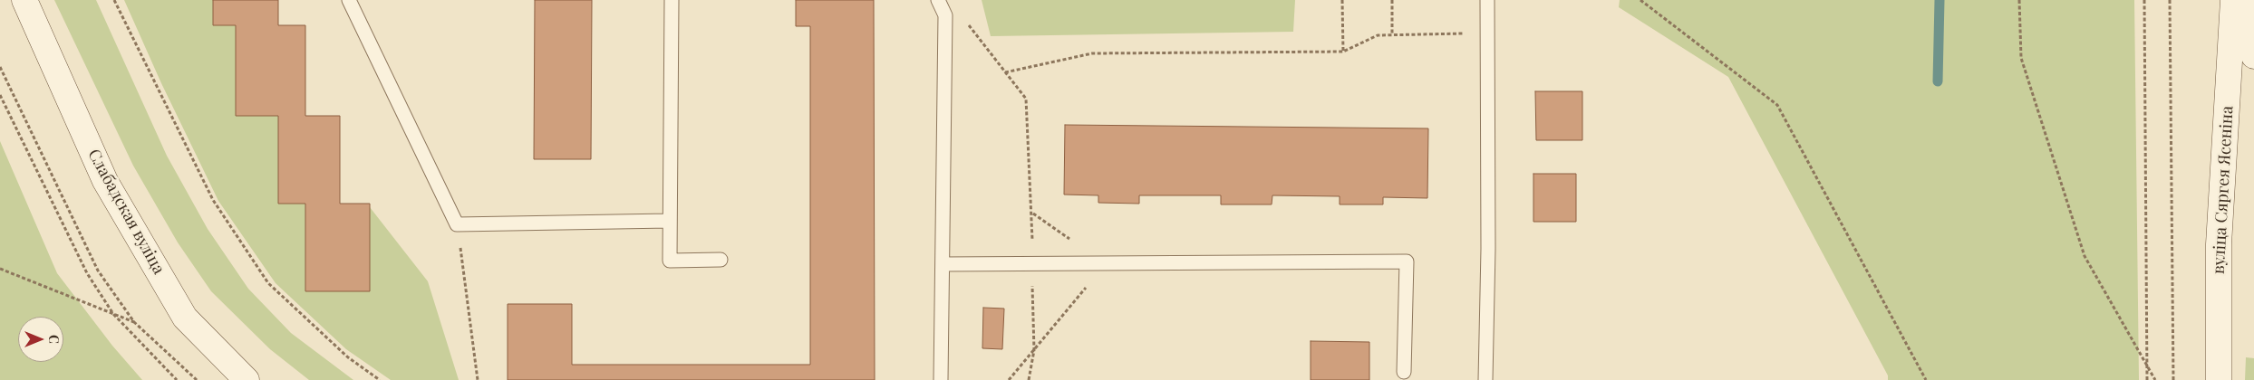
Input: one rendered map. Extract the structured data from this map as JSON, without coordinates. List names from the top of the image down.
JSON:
{
  "streets": {
    "main road": ["вуліца Сяргея Ясеніна", "Слабадская вуліца"]
  },
  "north": "right"
}
